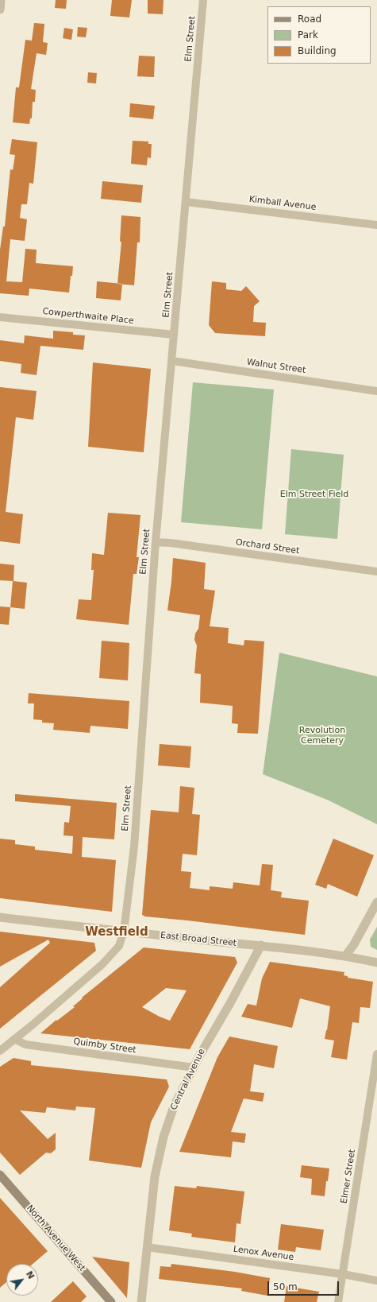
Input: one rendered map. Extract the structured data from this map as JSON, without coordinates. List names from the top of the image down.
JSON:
{
  "streets": {
    "main road": ["North Avenue West"],
    "street": [
      "Elm Street",
      "Kimball Avenue",
      "Cowperthwaite Place",
      "Walnut Street",
      "Orchard Street",
      "East Broad Street",
      "Quimby Street",
      "Central Avenue",
      "Elmer Street",
      "Lenox Avenue"
    ]
  },
  "crossings": [
    ["Elm Street", "Kimball Avenue"],
    ["Elm Street", "Cowperthwaite Place"],
    ["Elm Street", "Walnut Street"],
    ["Elm Street", "Orchard Street"],
    ["Elm Street", "East Broad Street"],
    ["Elm Street", "Quimby Street"],
    ["East Broad Street", "Central Avenue"],
    ["Quimby Street", "Central Avenue"],
    ["Central Avenue", "Lenox Avenue"],
    ["Elmer Street", "Lenox Avenue"]
  ],
  "districts": ["Westfield"],
  "parks": ["Elm Street Field", "Revolution Cemetery"],
  "legend": ["Road", "Park", "Building"],
  "scale_bar": "50 m",
  "north": "top right"
}
